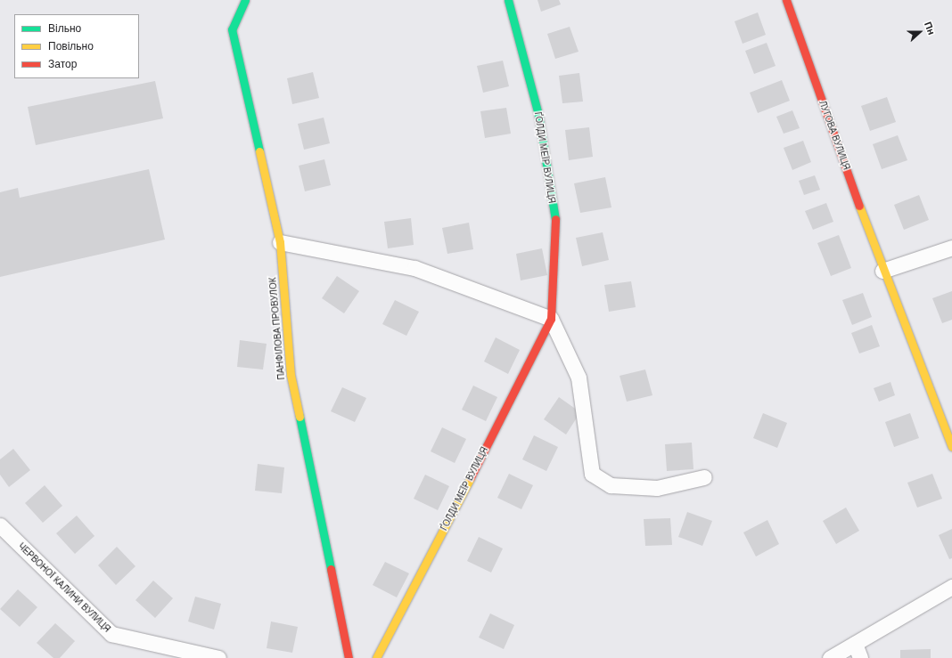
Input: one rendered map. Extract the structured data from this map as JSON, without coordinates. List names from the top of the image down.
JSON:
{
  "streets": {
    "street": [
      "ЛУГОВА ВУЛИЦЯ",
      "ҐОЛДИ МЕЇР ВУЛИЦЯ",
      "ПАНФІЛОВА ПРОВУЛОК",
      "ЧЕРВОНОЇ КАЛИНИ ВУЛИЦЯ"
    ]
  },
  "legend": ["Вільно", "Повільно", "Затор"],
  "north": "right"
}
